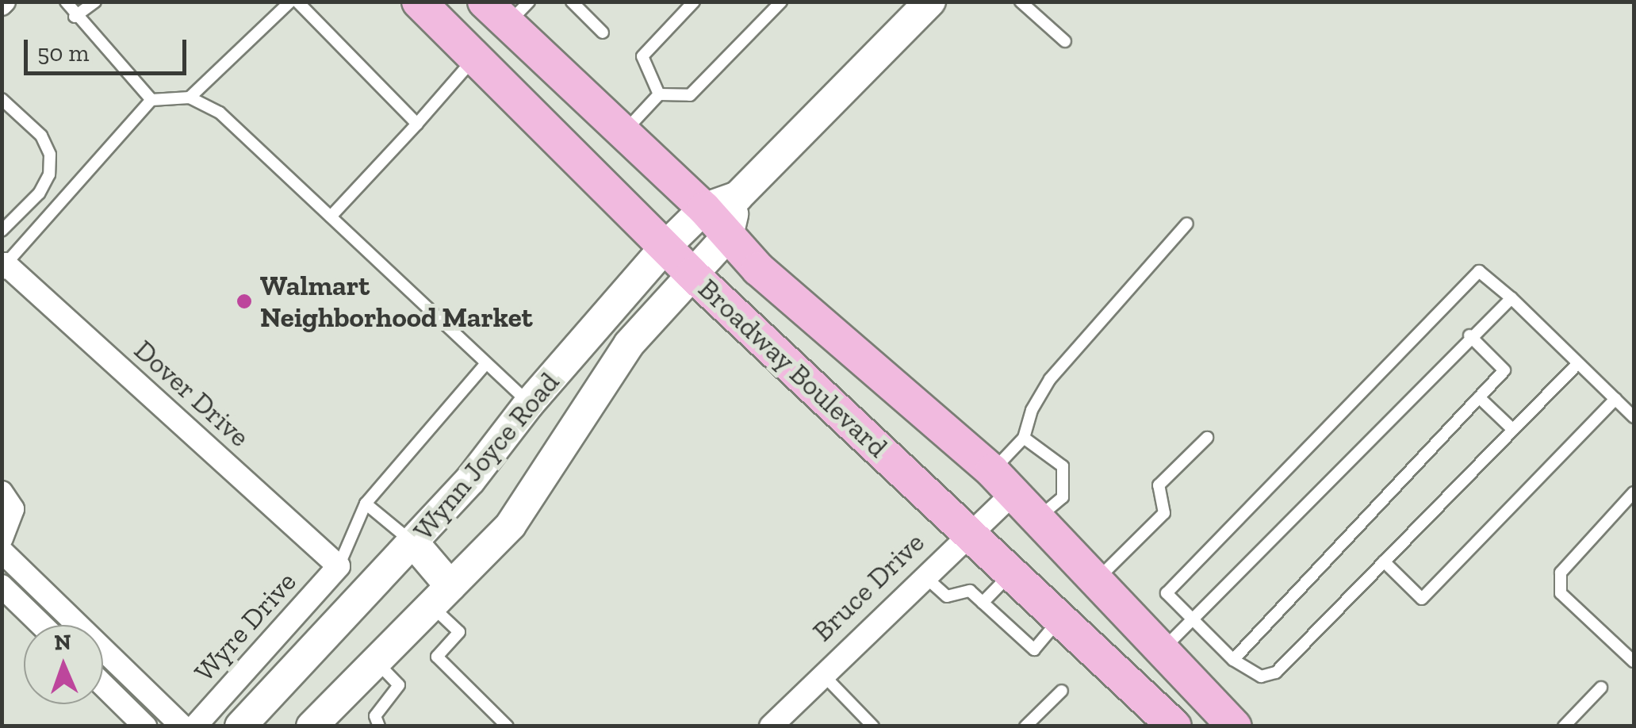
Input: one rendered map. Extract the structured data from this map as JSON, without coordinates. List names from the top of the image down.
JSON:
{
  "streets": {
    "main road": ["Broadway Boulevard", "Wynn Joyce Road"],
    "street": ["Dover Drive", "Bruce Drive", "Wyre Drive"]
  },
  "crossings": [
    ["Broadway Boulevard", "Wynn Joyce Road"],
    ["Broadway Boulevard", "Bruce Drive"],
    ["Dover Drive", "Wyre Drive"]
  ],
  "places": ["Walmart Neighborhood Market"],
  "scale_bar": "50 m",
  "north": "top"
}
